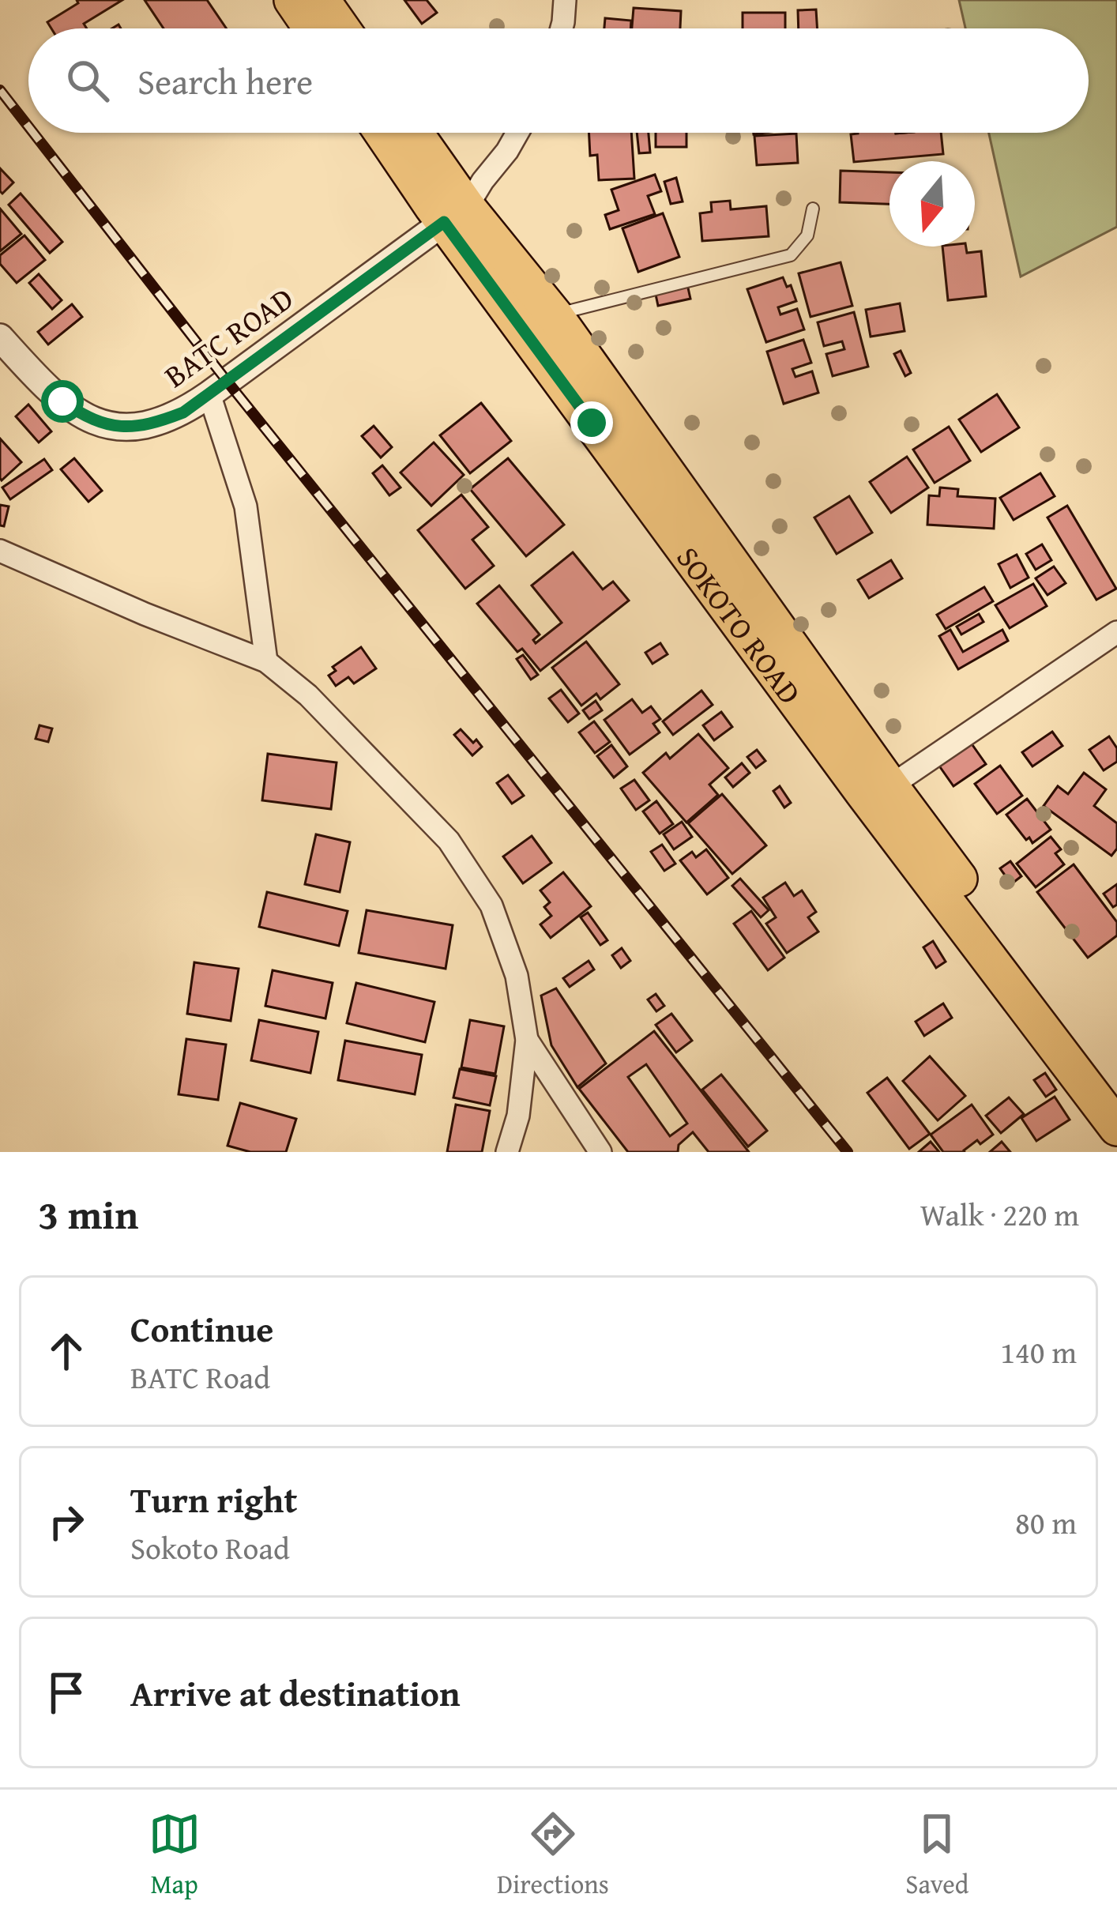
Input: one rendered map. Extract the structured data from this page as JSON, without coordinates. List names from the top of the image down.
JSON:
{
  "streets": {
    "main road": ["SOKOTO ROAD"],
    "street": ["BATC ROAD"]
  },
  "crossings": [
    ["BATC ROAD", "SOKOTO ROAD"]
  ],
  "north": "bottom",
  "page": {
    "search": "Search here",
    "heading": ["3 min", "Walk · 220 m"],
    "list": [
      ["Continue", "BATC Road", "140 m"],
      ["Turn right", "Sokoto Road", "80 m"],
      "Arrive at destination"
    ],
    "nav": ["Map", "Directions", "Saved"]
  }
}
